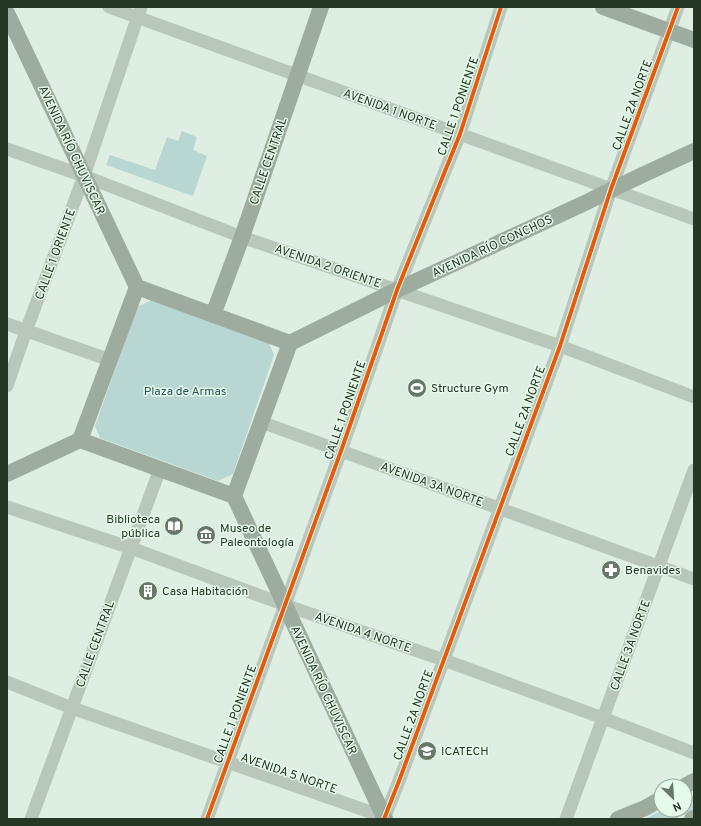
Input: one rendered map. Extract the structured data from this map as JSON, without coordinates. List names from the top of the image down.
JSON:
{
  "streets": {
    "main road": ["AVENIDA RÍO CHUVISCAR", "CALLE CENTRAL", "AVENIDA RÍO CONCHOS"],
    "street": [
      "CALLE 2A NORTE",
      "CALLE 1 PONIENTE",
      "AVENIDA 1 NORTE",
      "CALLE 1 ORIENTE",
      "AVENIDA 2 ORIENTE",
      "AVENIDA 3A NORTE",
      "AVENIDA 4 NORTE",
      "CALLE 3A NORTE",
      "AVENIDA 5 NORTE"
    ]
  },
  "crossings": [
    ["CALLE 2A NORTE", "AVENIDA 1 NORTE"],
    ["CALLE 2A NORTE", "AVENIDA RÍO CHUVISCAR"],
    ["CALLE 2A NORTE", "AVENIDA RÍO CONCHOS"],
    ["CALLE 2A NORTE", "AVENIDA 2 ORIENTE"],
    ["CALLE 2A NORTE", "AVENIDA 3A NORTE"],
    ["CALLE 2A NORTE", "AVENIDA 4 NORTE"],
    ["CALLE 2A NORTE", "AVENIDA 5 NORTE"],
    ["CALLE 1 PONIENTE", "AVENIDA 1 NORTE"],
    ["CALLE 1 PONIENTE", "AVENIDA RÍO CHUVISCAR"],
    ["CALLE 1 PONIENTE", "AVENIDA RÍO CONCHOS"],
    ["CALLE 1 PONIENTE", "AVENIDA 2 ORIENTE"],
    ["CALLE 1 PONIENTE", "AVENIDA 3A NORTE"],
    ["CALLE 1 PONIENTE", "AVENIDA 4 NORTE"],
    ["CALLE 1 PONIENTE", "AVENIDA 5 NORTE"],
    ["AVENIDA 1 NORTE", "CALLE CENTRAL"],
    ["AVENIDA 1 NORTE", "AVENIDA RÍO CONCHOS"],
    ["AVENIDA 1 NORTE", "CALLE 1 ORIENTE"],
    ["AVENIDA RÍO CHUVISCAR", "CALLE 1 ORIENTE"],
    ["AVENIDA RÍO CHUVISCAR", "AVENIDA 2 ORIENTE"],
    ["AVENIDA RÍO CHUVISCAR", "AVENIDA 4 NORTE"],
    ["AVENIDA RÍO CHUVISCAR", "AVENIDA 5 NORTE"],
    ["CALLE CENTRAL", "AVENIDA 2 ORIENTE"],
    ["CALLE CENTRAL", "AVENIDA 4 NORTE"],
    ["CALLE CENTRAL", "AVENIDA 5 NORTE"],
    ["AVENIDA RÍO CONCHOS", "AVENIDA 2 ORIENTE"],
    ["CALLE 1 ORIENTE", "AVENIDA 2 ORIENTE"],
    ["AVENIDA 3A NORTE", "CALLE 3A NORTE"],
    ["AVENIDA 4 NORTE", "CALLE 3A NORTE"]
  ],
  "parks": ["Plaza de Armas"],
  "places": {
    "sports": ["Structure Gym"],
    "library": ["Biblioteca pública"],
    "museum": ["Museo de Paleontología"],
    "pharmacy": ["Benavides"],
    "building": ["Casa Habitación"],
    "school or university": ["ICATECH"]
  },
  "north": "bottom right"
}
